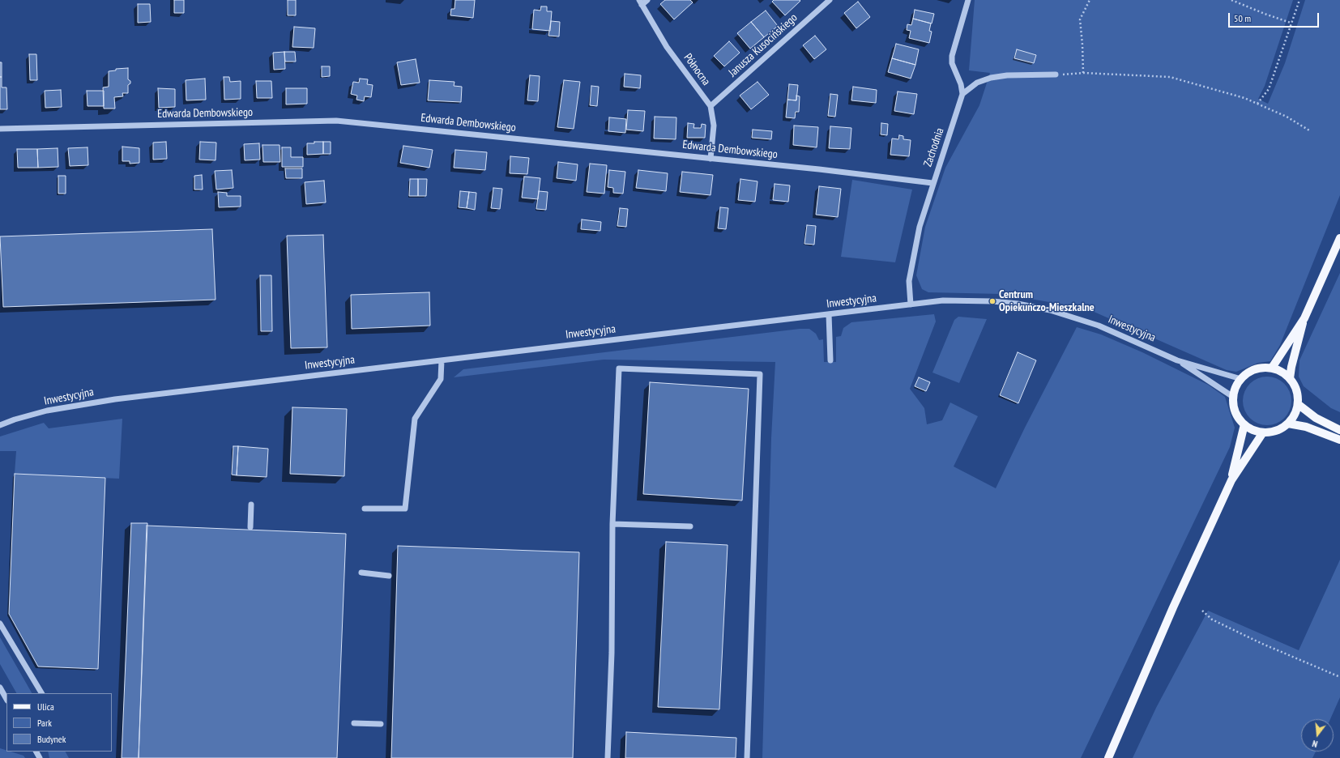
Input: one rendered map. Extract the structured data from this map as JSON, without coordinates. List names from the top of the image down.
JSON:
{
  "streets": {
    "street": [
      "Janusza Kusocińskiego",
      "Północna",
      "Edwarda Dembowskiego",
      "Zachodnia",
      "Inwestycyjna"
    ]
  },
  "crossings": [
    ["Janusza Kusocińskiego", "Północna"],
    ["Północna", "Edwarda Dembowskiego"],
    ["Edwarda Dembowskiego", "Zachodnia"],
    ["Zachodnia", "Inwestycyjna"]
  ],
  "places": ["Centrum Opiekuńczo-Mieszkalne"],
  "legend": ["Ulica", "Park", "Budynek"],
  "scale_bar": "50 m",
  "north": "bottom"
}
